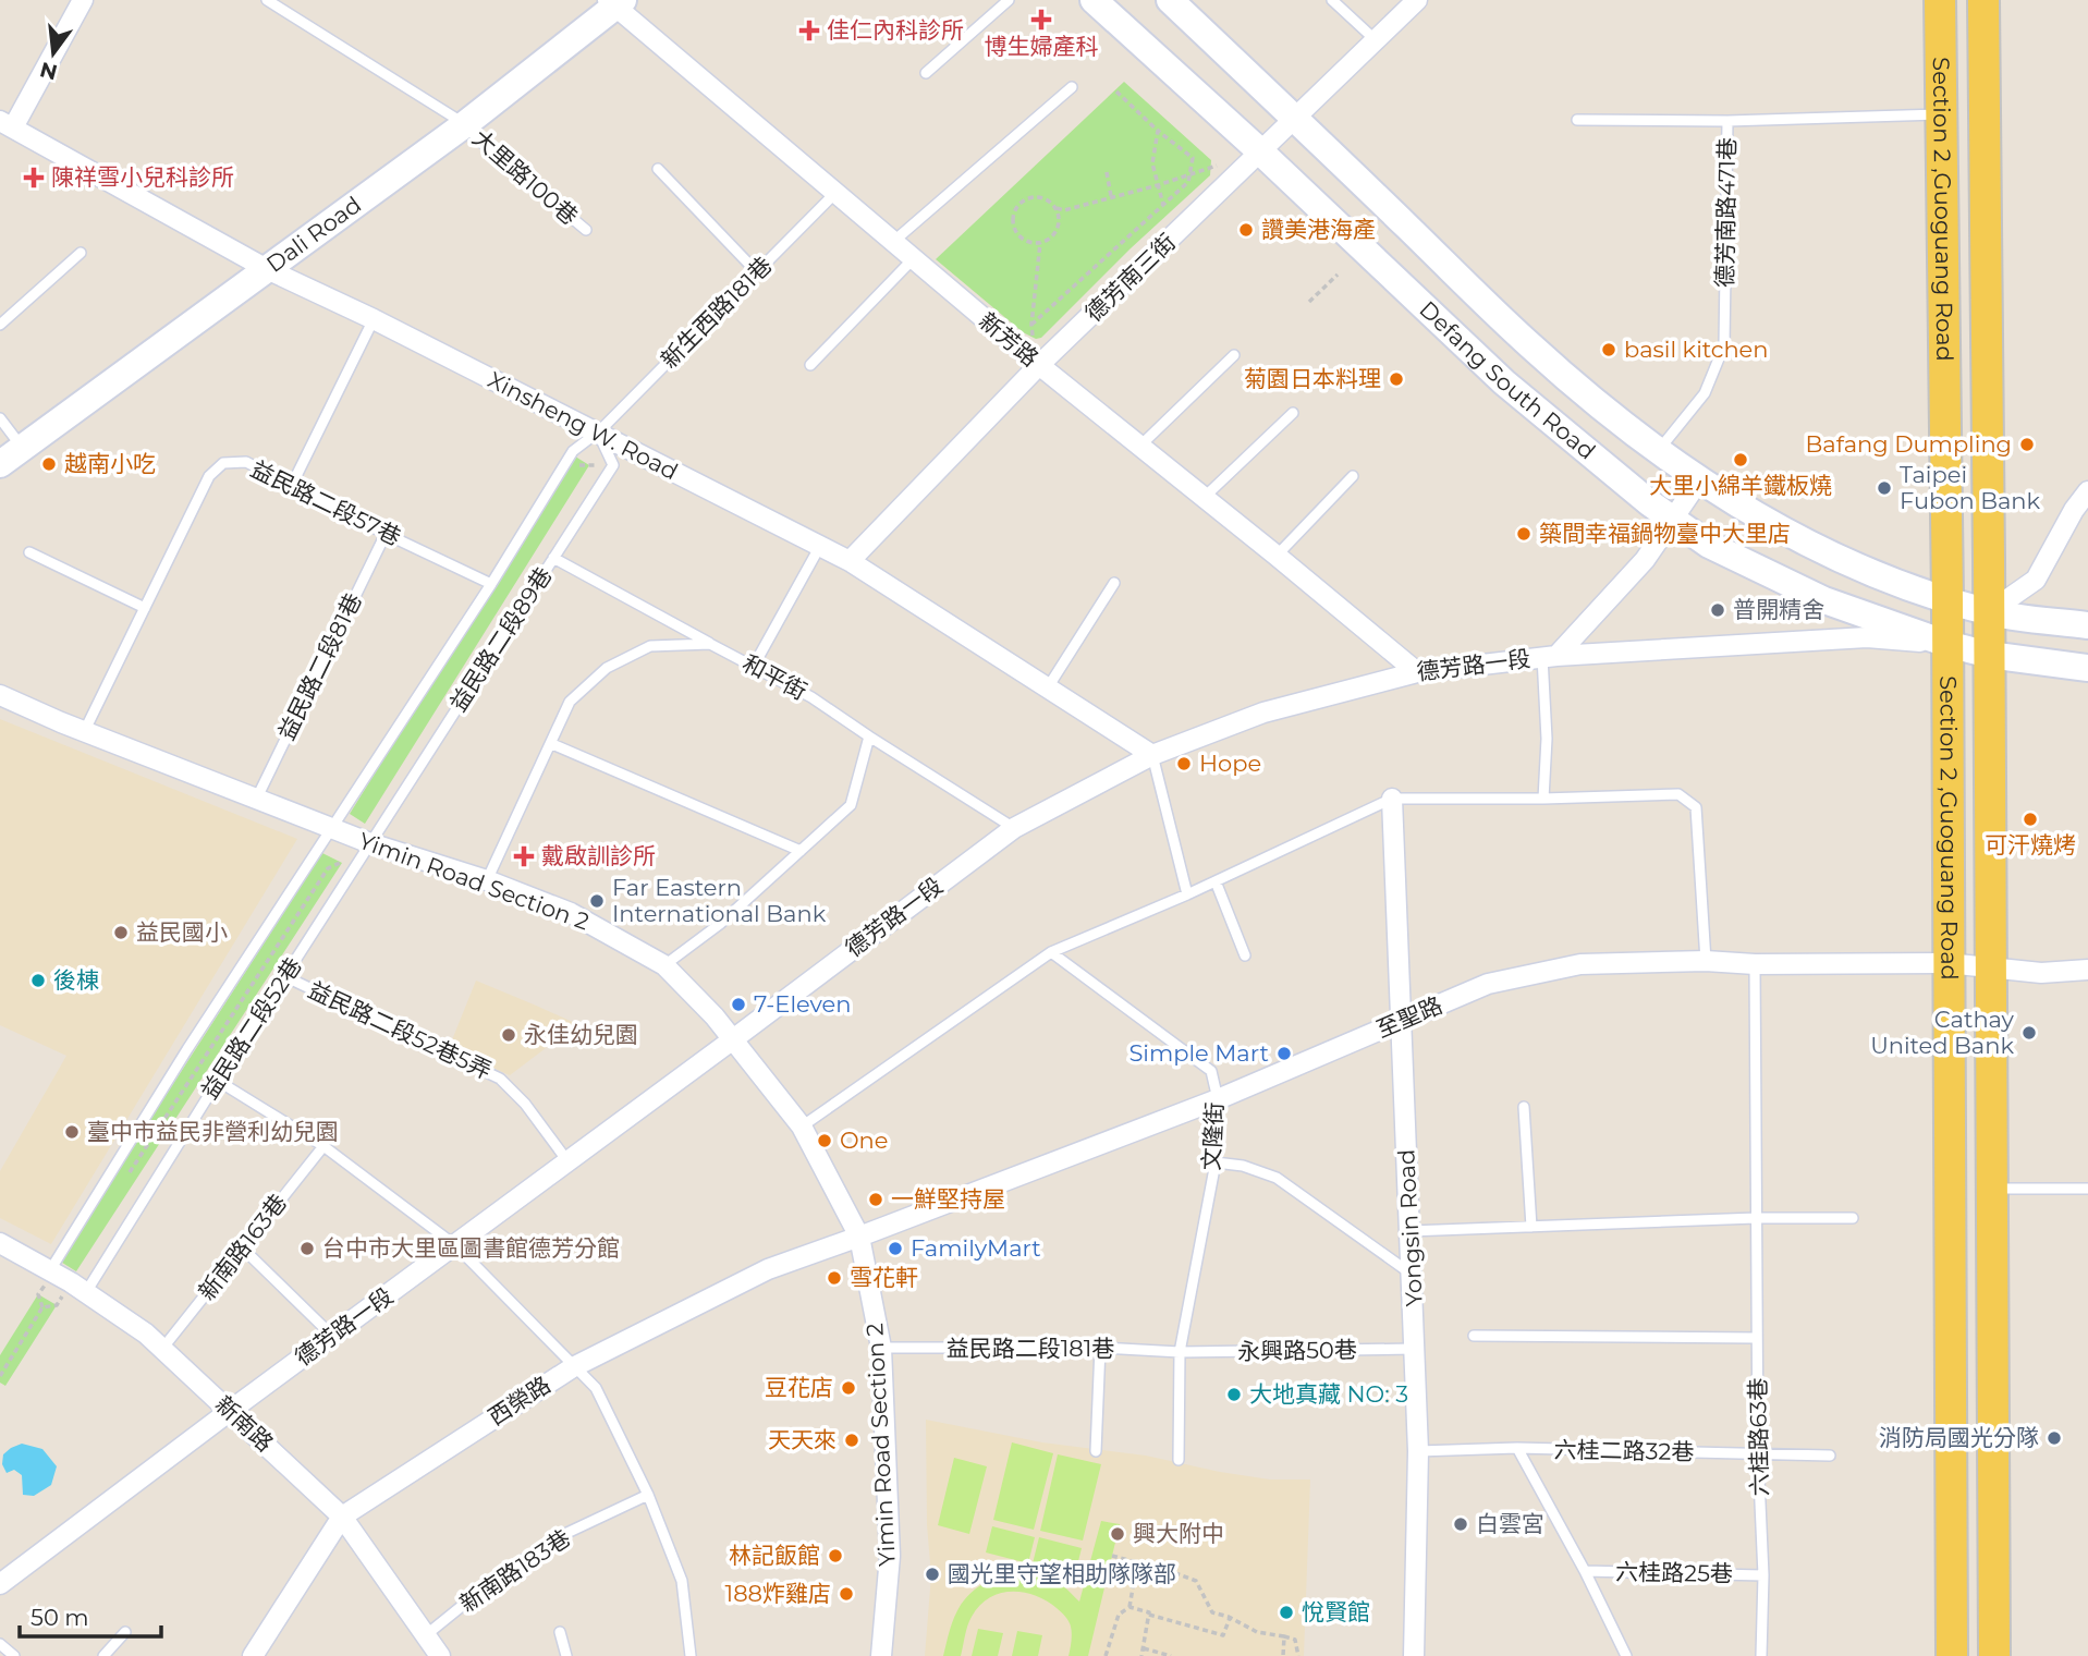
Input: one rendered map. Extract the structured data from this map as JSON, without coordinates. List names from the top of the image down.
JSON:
{
  "streets": {
    "main road": ["Section 2 ,Guoguang Road"],
    "street": [
      "Dali Road",
      "德芳南三街",
      "新芳路",
      "Defang South Road",
      "Xinsheng W. Road",
      "德芳路一段",
      "Yimin Road Section 2",
      "至聖路",
      "Yongsin Road",
      "西榮路",
      "新南路"
    ],
    "lane": [
      "大里路100巷",
      "德芳南路471巷",
      "新生西路181巷",
      "益民路二段57巷",
      "益民路二段89巷",
      "益民路二段81巷",
      "和平街",
      "益民路二段52巷",
      "益民路二段52巷5弄",
      "文隆街",
      "新南路163巷",
      "益民路二段181巷",
      "永興路50巷",
      "六桂路63巷",
      "六桂二路32巷",
      "新南路183巷",
      "六桂路25巷"
    ]
  },
  "crossings": [
    ["大里路100巷", "Dali Road"],
    ["Section 2 ,Guoguang Road", "德芳南路471巷"],
    ["Section 2 ,Guoguang Road", "Defang South Road"],
    ["Section 2 ,Guoguang Road", "德芳路一段"],
    ["Section 2 ,Guoguang Road", "至聖路"],
    ["德芳南路471巷", "Defang South Road"],
    ["Dali Road", "新芳路"],
    ["Dali Road", "Xinsheng W. Road"],
    ["德芳南三街", "新芳路"],
    ["德芳南三街", "Defang South Road"],
    ["德芳南三街", "Xinsheng W. Road"],
    ["新生西路181巷", "新芳路"],
    ["新生西路181巷", "Xinsheng W. Road"],
    ["新生西路181巷", "益民路二段89巷"],
    ["新芳路", "德芳路一段"],
    ["Defang South Road", "德芳路一段"],
    ["Xinsheng W. Road", "益民路二段89巷"],
    ["Xinsheng W. Road", "德芳路一段"],
    ["益民路二段57巷", "益民路二段89巷"],
    ["益民路二段57巷", "益民路二段81巷"],
    ["益民路二段57巷", "Yimin Road Section 2"],
    ["益民路二段89巷", "Yimin Road Section 2"],
    ["益民路二段89巷", "益民路二段52巷"],
    ["德芳路一段", "和平街"],
    ["德芳路一段", "Yimin Road Section 2"],
    ["德芳路一段", "益民路二段52巷5弄"],
    ["德芳路一段", "新南路"],
    ["益民路二段81巷", "Yimin Road Section 2"],
    ["和平街", "Yimin Road Section 2"],
    ["Yimin Road Section 2", "至聖路"],
    ["Yimin Road Section 2", "益民路二段52巷"],
    ["Yimin Road Section 2", "益民路二段181巷"],
    ["Yimin Road Section 2", "西榮路"],
    ["至聖路", "文隆街"],
    ["至聖路", "Yongsin Road"],
    ["至聖路", "西榮路"],
    ["至聖路", "六桂路63巷"],
    ["益民路二段52巷", "益民路二段52巷5弄"],
    ["益民路二段52巷", "新南路"],
    ["文隆街", "益民路二段181巷"],
    ["文隆街", "永興路50巷"],
    ["Yongsin Road", "永興路50巷"],
    ["Yongsin Road", "六桂二路32巷"],
    ["新南路163巷", "新南路"],
    ["益民路二段181巷", "永興路50巷"],
    ["西榮路", "新南路"],
    ["新南路", "新南路183巷"],
    ["六桂路63巷", "六桂二路32巷"],
    ["六桂路63巷", "六桂路25巷"]
  ],
  "places": {
    "health": [
      "博生婦產科",
      "佳仁內科診所",
      "陳祥雪小兒科診所",
      "戴啟訓診所"
    ],
    "other": [
      "讚美港海產",
      "basil kitchen",
      "菊園日本料理",
      "Bafang Dumpling",
      "大里小綿羊鐵板燒",
      "越南小吃",
      "Taipei Fubon Bank",
      "築間幸福鍋物臺中大里店",
      "普開精舍",
      "Hope",
      "可汗燒烤",
      "Far Eastern International Bank",
      "益民國小",
      "後棟",
      "7-Eleven",
      "Cathay United Bank",
      "永佳幼兒園",
      "Simple Mart",
      "臺中市益民非營利幼兒園",
      "One",
      "一鮮堅持屋",
      "台中市大里區圖書館德芳分館",
      "FamilyMart",
      "雪花軒",
      "豆花店",
      "大地真藏 NO: 3",
      "消防局國光分隊",
      "天天來",
      "白雲宮",
      "興大附中",
      "林記飯館",
      "國光里守望相助隊隊部",
      "188炸雞店",
      "悅賢館"
    ]
  },
  "scale_bar": "50 m",
  "north": "bottom"
}
